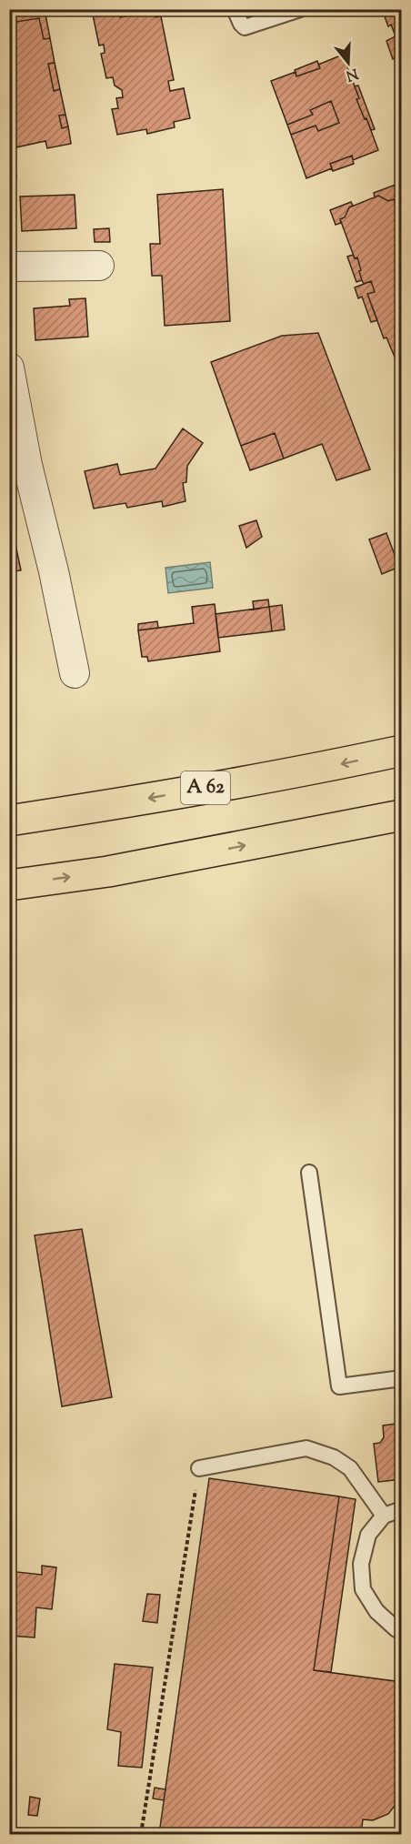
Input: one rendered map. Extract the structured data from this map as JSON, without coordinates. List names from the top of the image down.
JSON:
{
  "streets": {
    "highway": ["A 62"]
  },
  "north": "bottom"
}
